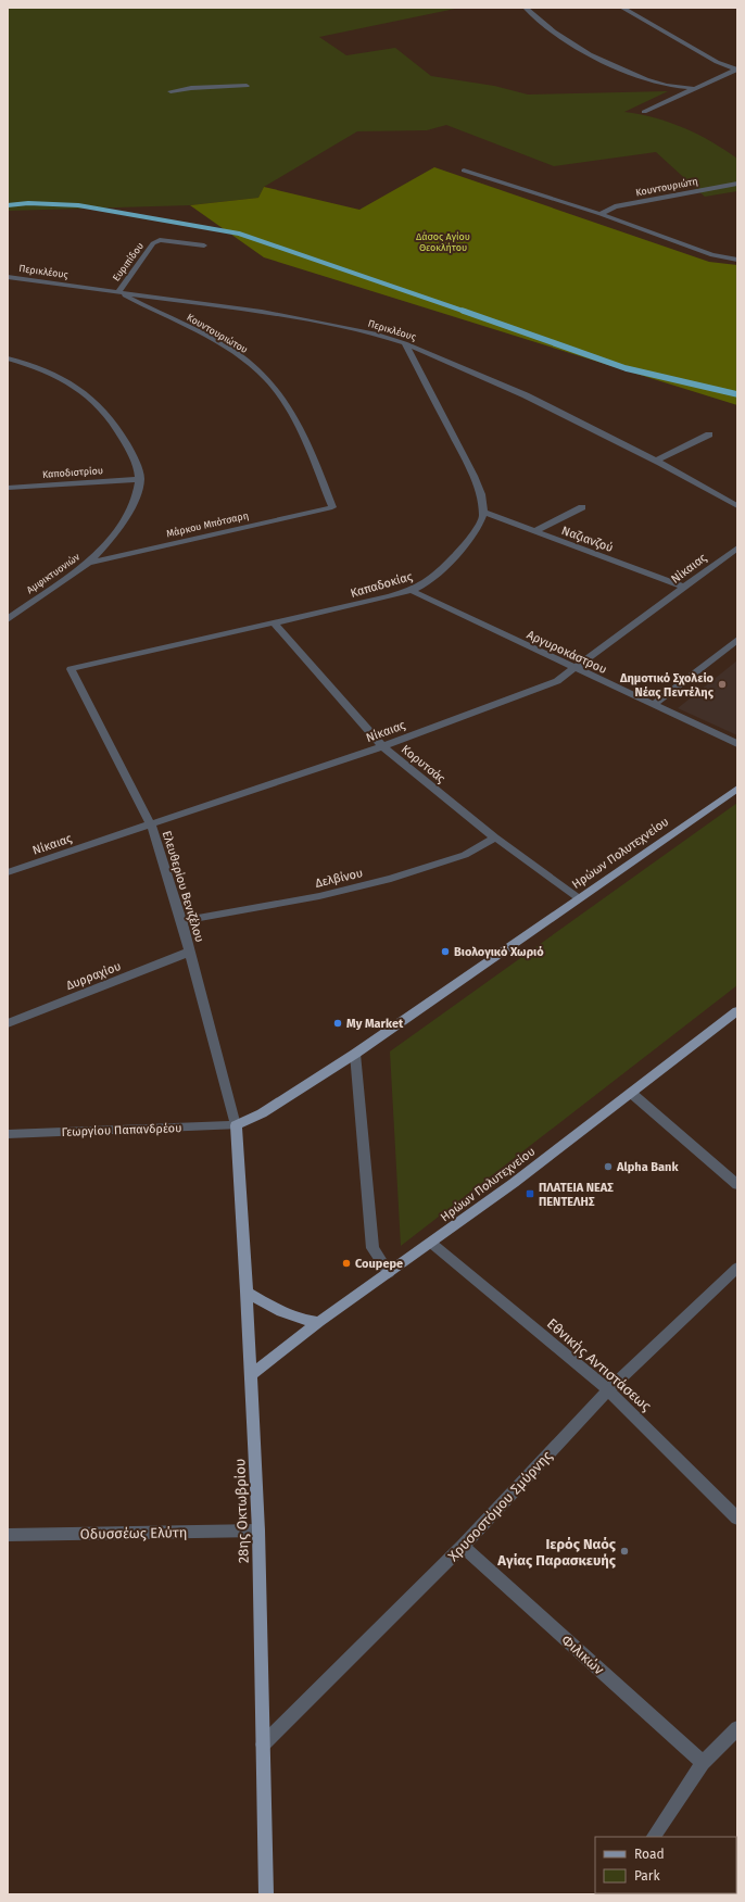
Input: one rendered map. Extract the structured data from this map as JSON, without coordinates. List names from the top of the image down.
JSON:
{
  "streets": {
    "main road": ["Ηρώων Πολυτεχνείου", "28ης Οκτωβρίου"],
    "street": [
      "Κουντουριώτη",
      "Ευριπίδου",
      "Περικλέους",
      "Κουντουριώτου",
      "Καποδιστρίου",
      "Μάρκου Μπότσαρη",
      "Ναζιανζού",
      "Νίκαιας",
      "Αμφικτυονιών",
      "Καπαδοκίας",
      "Αργυροκάστρου",
      "Κορυτσάς",
      "Δελβίνου",
      "Ελευθερίου Βενιζέλου",
      "Δυρραχίου",
      "Γεωργίου Παπανδρέου",
      "Εθνικής Αντιστάσεως",
      "Χρυσοστόμου Σμύρνης",
      "Οδυσσέως Ελύτη",
      "Φιλικών"
    ]
  },
  "crossings": [
    ["Ευριπίδου", "Περικλέους"],
    ["Ευριπίδου", "Κουντουριώτου"],
    ["Περικλέους", "Κουντουριώτου"],
    ["Κουντουριώτου", "Μάρκου Μπότσαρη"],
    ["Καποδιστρίου", "Αμφικτυονιών"],
    ["Μάρκου Μπότσαρη", "Αμφικτυονιών"],
    ["Ναζιανζού", "Νίκαιας"],
    ["Ναζιανζού", "Καπαδοκίας"],
    ["Νίκαιας", "Αργυροκάστρου"],
    ["Νίκαιας", "Κορυτσάς"],
    ["Νίκαιας", "Ελευθερίου Βενιζέλου"],
    ["Καπαδοκίας", "Αργυροκάστρου"],
    ["Καπαδοκίας", "Κορυτσάς"],
    ["Καπαδοκίας", "Ελευθερίου Βενιζέλου"],
    ["Κορυτσάς", "Ηρώων Πολυτεχνείου"],
    ["Κορυτσάς", "Δελβίνου"],
    ["Ηρώων Πολυτεχνείου", "Ελευθερίου Βενιζέλου"],
    ["Ηρώων Πολυτεχνείου", "Γεωργίου Παπανδρέου"],
    ["Ηρώων Πολυτεχνείου", "Εθνικής Αντιστάσεως"],
    ["Ηρώων Πολυτεχνείου", "28ης Οκτωβρίου"],
    ["Δελβίνου", "Ελευθερίου Βενιζέλου"],
    ["Ελευθερίου Βενιζέλου", "Δυρραχίου"],
    ["Ελευθερίου Βενιζέλου", "Γεωργίου Παπανδρέου"],
    ["Ελευθερίου Βενιζέλου", "28ης Οκτωβρίου"],
    ["Γεωργίου Παπανδρέου", "28ης Οκτωβρίου"],
    ["Εθνικής Αντιστάσεως", "Χρυσοστόμου Σμύρνης"],
    ["Χρυσοστόμου Σμύρνης", "28ης Οκτωβρίου"],
    ["Χρυσοστόμου Σμύρνης", "Φιλικών"],
    ["28ης Οκτωβρίου", "Οδυσσέως Ελύτη"]
  ],
  "parks": ["Δάσος Αγίου Θεοκλήτου"],
  "places": {
    "other": [
      "Δημοτικό Σχολείο Νέας Πεντέλης",
      "Βιολογικό Χωριό",
      "My Market",
      "Alpha Bank",
      "Coupepe",
      "Ιερός Ναός Αγίας Παρασκευής"
    ],
    "transit": ["ΠΛΑΤΕΙΑ ΝΕΑΣ ΠΕΝΤΕΛΗΣ"]
  },
  "legend": ["Road", "Park"]
}
